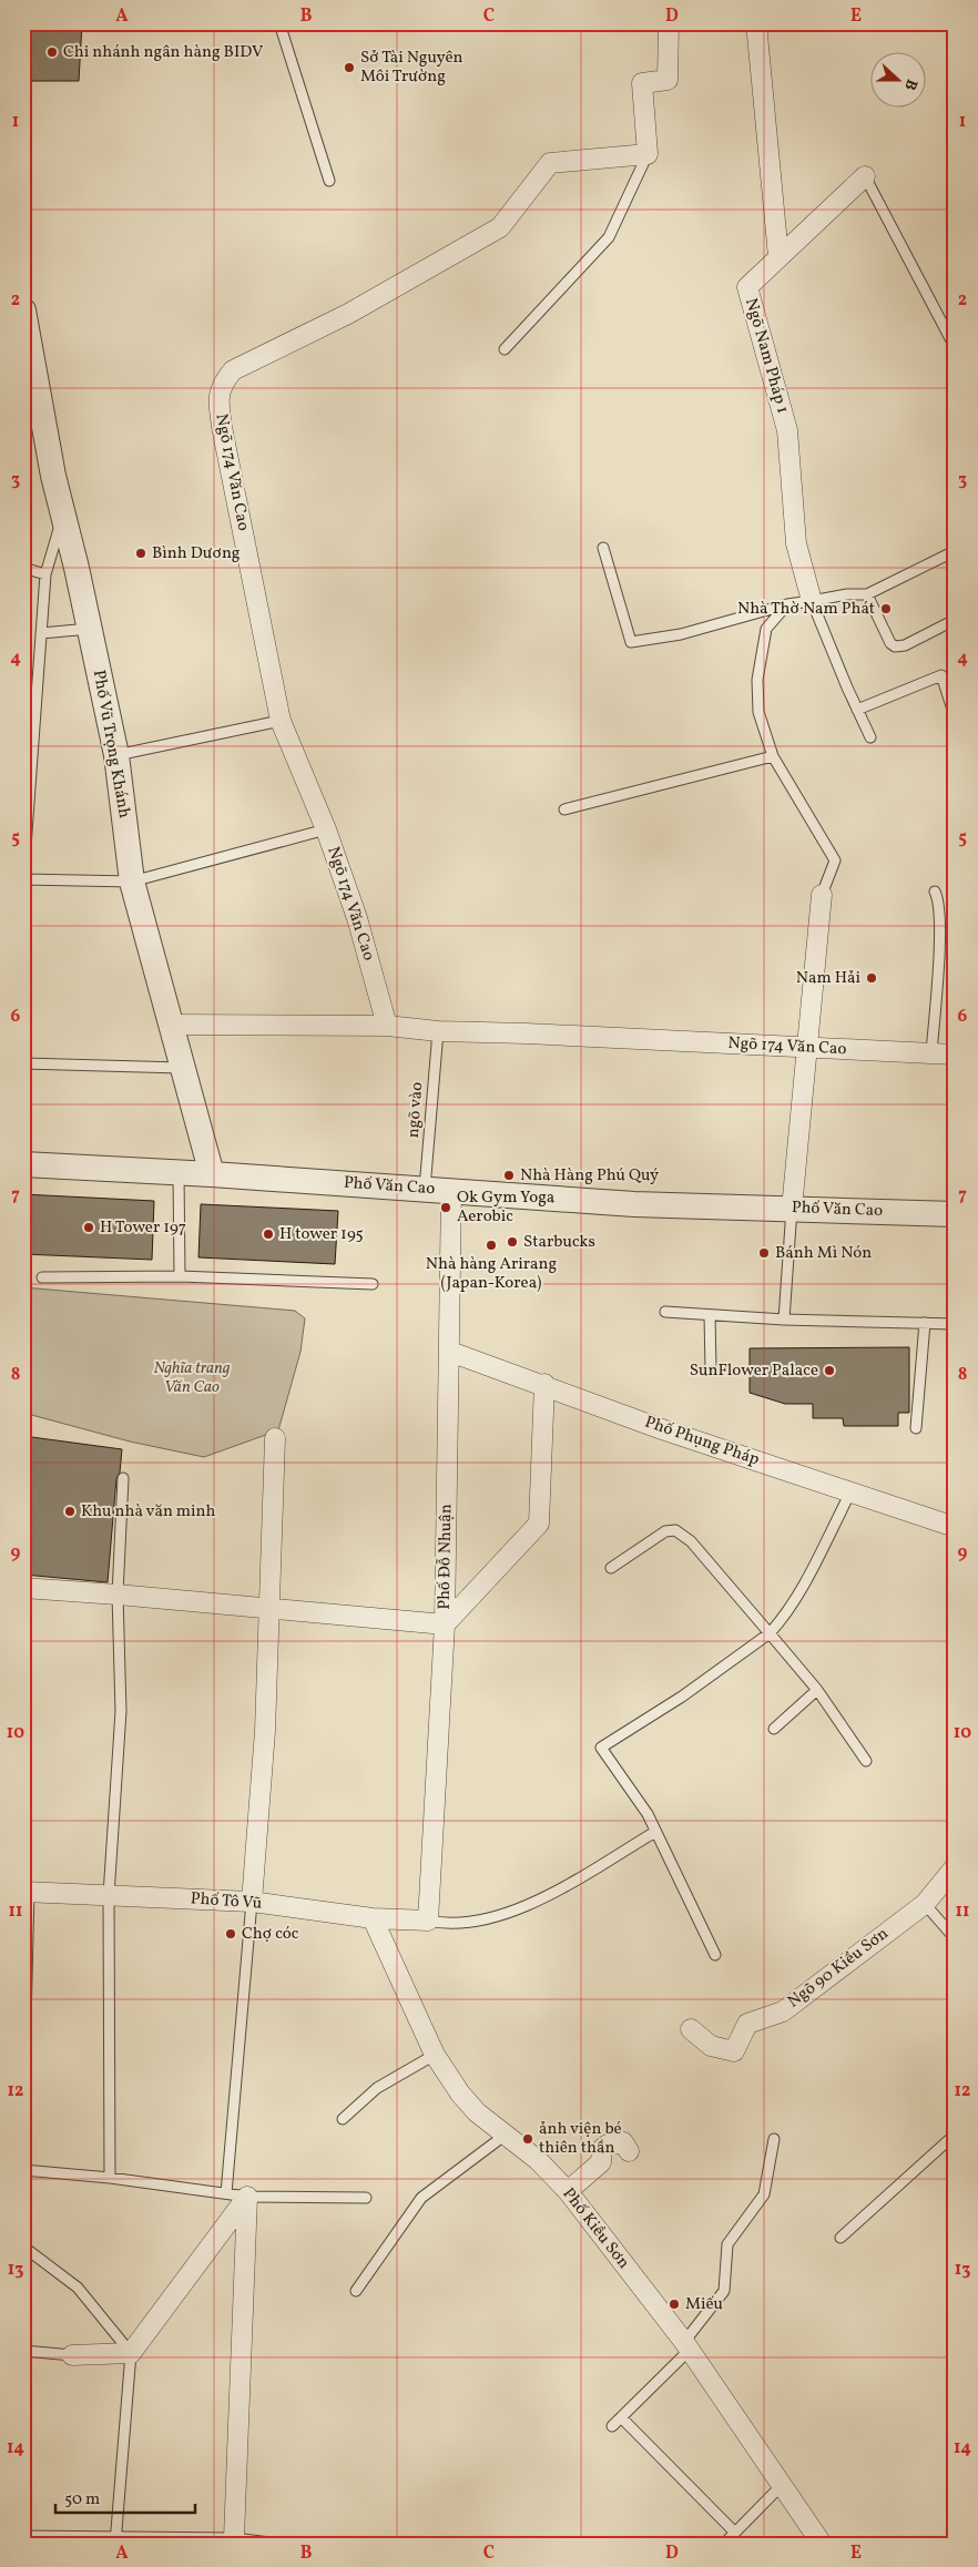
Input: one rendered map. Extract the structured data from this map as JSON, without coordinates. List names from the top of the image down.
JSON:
{
  "streets": {
    "street": [
      "Ngõ Nam Pháp 1",
      "Ngõ 174 Văn Cao",
      "Phố Vũ Trọng Khánh",
      "Phố Văn Cao",
      "Phố Phụng Pháp",
      "Phố Đỗ Nhuận",
      "Phố Tô Vũ",
      "Ngõ 90 Kiều Sơn",
      "Phố Kiều Sơn"
    ],
    "lane": ["ngõ vào"]
  },
  "crossings": [
    ["Ngõ 174 Văn Cao", "Phố Vũ Trọng Khánh"],
    ["Ngõ 174 Văn Cao", "ngõ vào"],
    ["Phố Vũ Trọng Khánh", "Phố Văn Cao"],
    ["ngõ vào", "Phố Văn Cao"],
    ["Phố Văn Cao", "Phố Đỗ Nhuận"],
    ["Phố Phụng Pháp", "Phố Đỗ Nhuận"],
    ["Phố Đỗ Nhuận", "Phố Tô Vũ"],
    ["Phố Tô Vũ", "Phố Kiều Sơn"]
  ],
  "parks": ["Nghĩa trang Văn Cao"],
  "places": [
    "Chi nhánh ngân hàng BIDV",
    "Sở Tài Nguyên Môi Trường",
    "Bình Dương",
    "Nhà Thờ Nam Phát",
    "Nam Hải",
    "Nhà Hàng Phú Quý",
    "Ok Gym Yoga Aerobic",
    "H Tower 197",
    "H tower 195",
    "Starbucks",
    "Nhà hàng Arirang (Japan-Korea)",
    "Bánh Mì Nón",
    "SunFlower Palace",
    "Khu nhà văn minh",
    "Chợ cóc",
    "ảnh viện bé thiên thần",
    "Miếu"
  ],
  "scale_bar": "50 m",
  "north": "right",
  "grid": {
    "columns": [
      "A",
      "B",
      "C",
      "D",
      "E"
    ],
    "rows": [
      "1",
      "2",
      "3",
      "4",
      "5",
      "6",
      "7",
      "8",
      "9",
      "10",
      "11",
      "12",
      "13",
      "14"
    ]
  }
}
